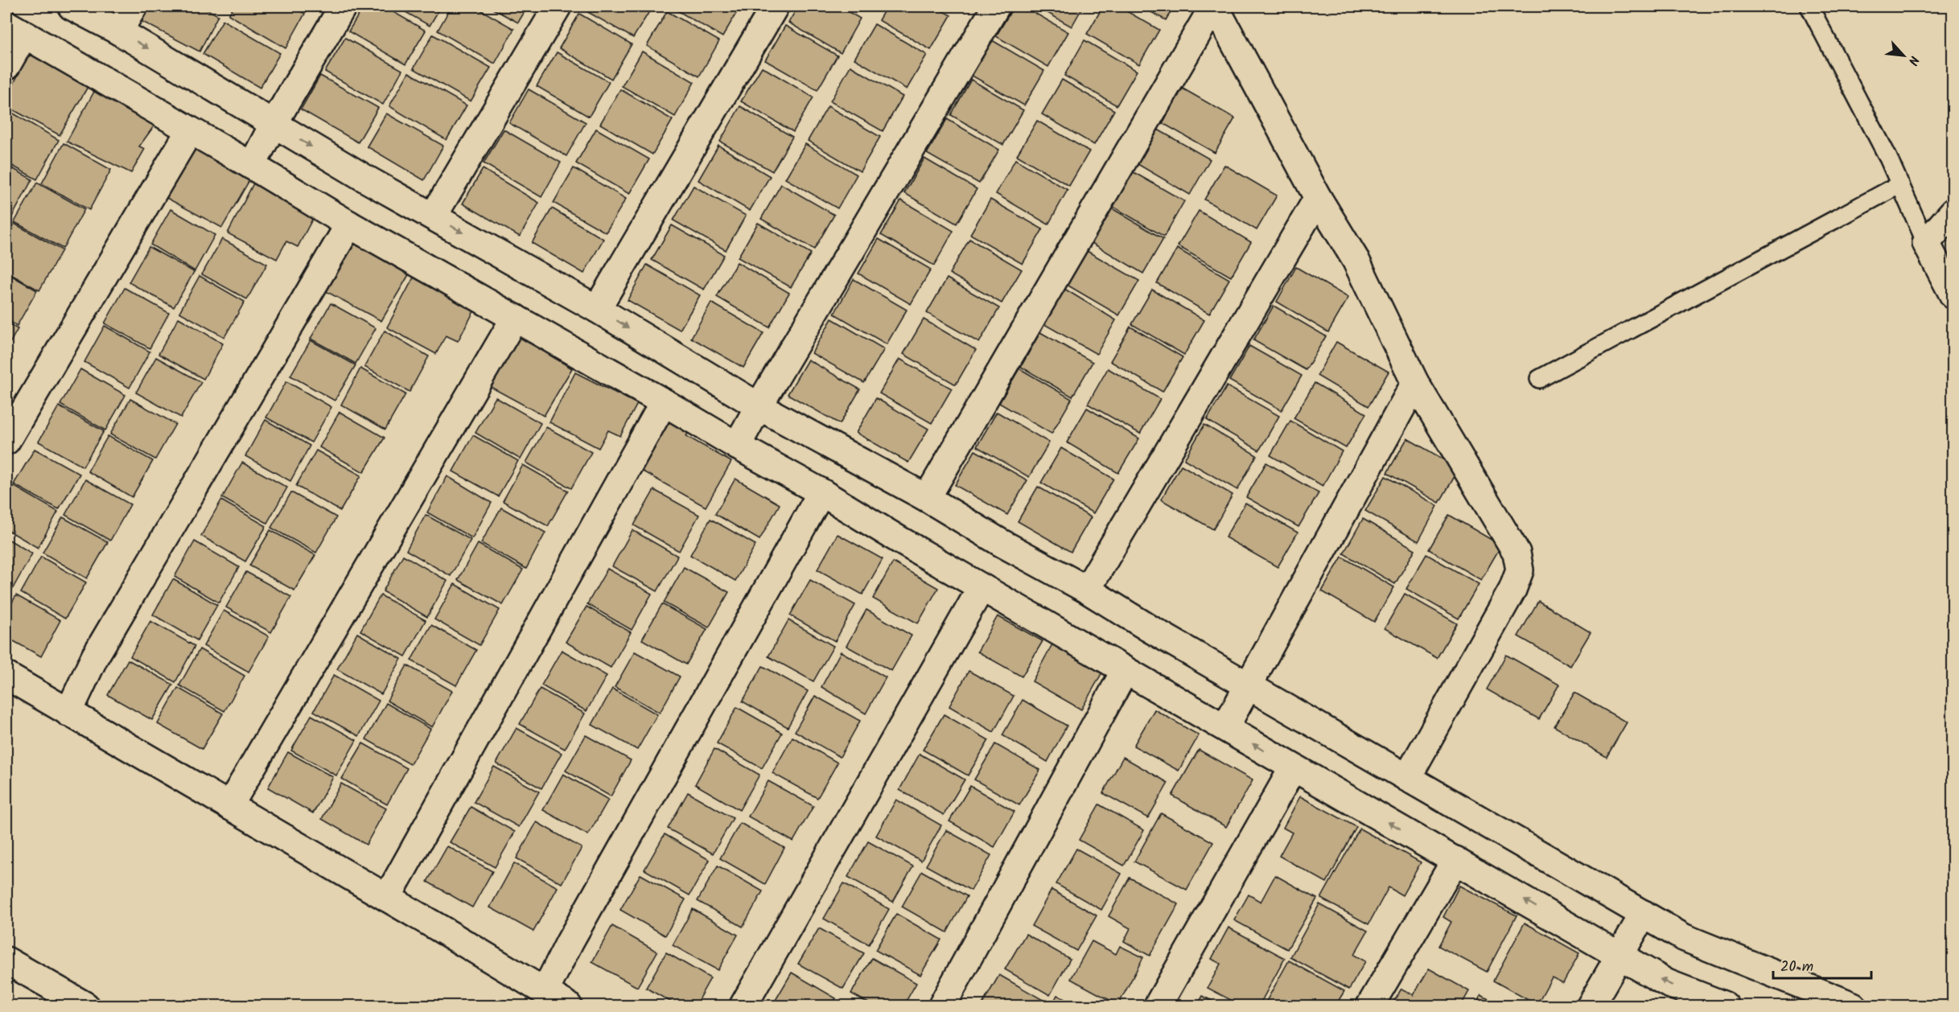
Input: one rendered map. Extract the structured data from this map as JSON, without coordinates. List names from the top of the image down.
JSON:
{
  "scale_bar": "20 m",
  "north": "bottom right"
}
